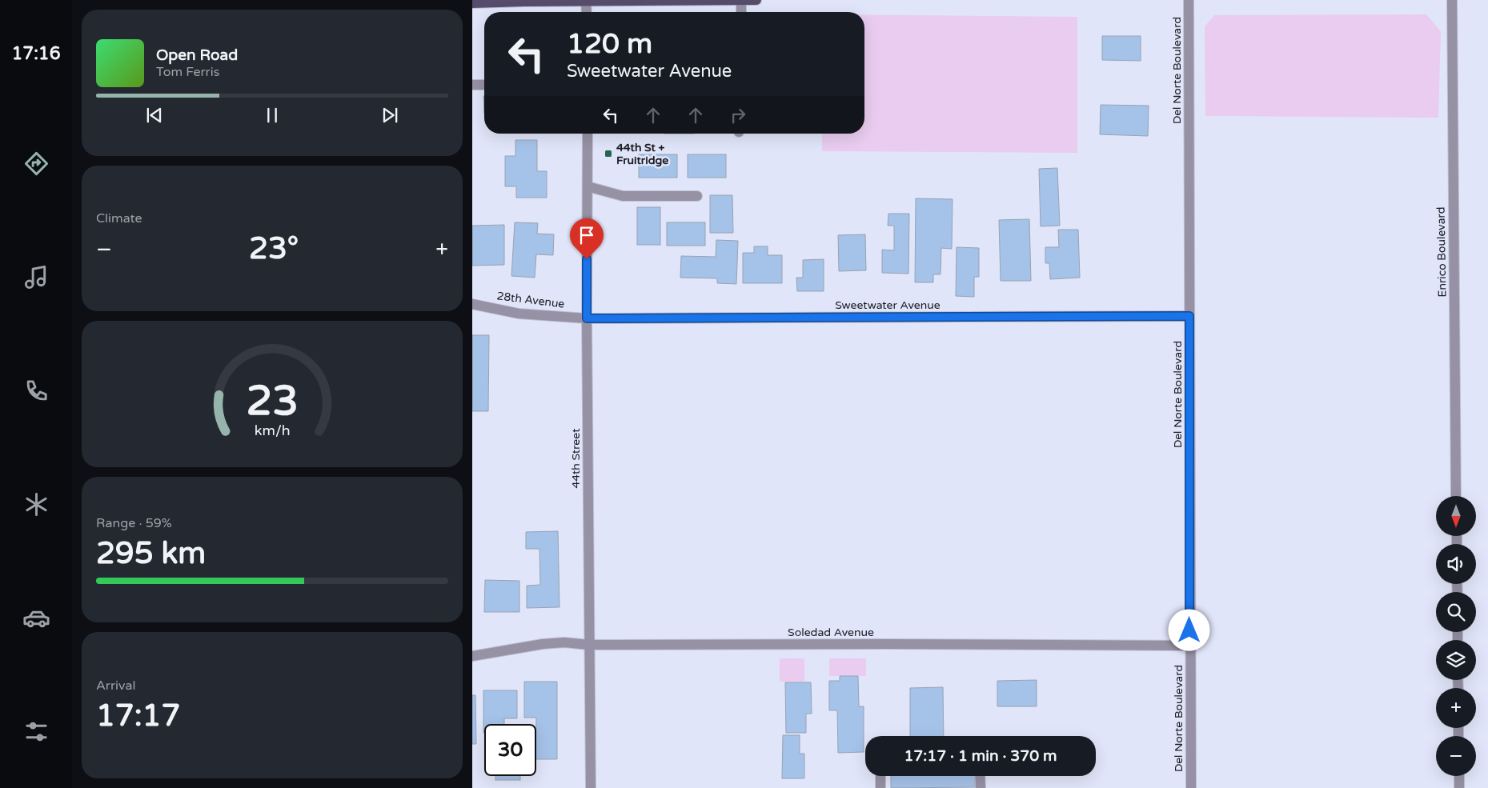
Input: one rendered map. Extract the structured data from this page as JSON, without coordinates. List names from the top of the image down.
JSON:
{
  "streets": {
    "street": [
      "Del Norte Boulevard",
      "Enrico Boulevard",
      "28th Avenue",
      "Sweetwater Avenue",
      "44th Street",
      "Soledad Avenue"
    ]
  },
  "crossings": [
    ["Del Norte Boulevard", "Sweetwater Avenue"],
    ["Del Norte Boulevard", "Soledad Avenue"],
    ["28th Avenue", "Sweetwater Avenue"],
    ["28th Avenue", "44th Street"],
    ["Sweetwater Avenue", "44th Street"],
    ["44th Street", "Soledad Avenue"]
  ],
  "places": {
    "transit": ["44th St + Fruitridge"]
  },
  "north": "bottom",
  "page": {
    "tabs": "17:16",
    "turn": ["120 m", "Sweetwater Avenue"],
    "song": ["Open Road", "Tom Ferris"],
    "tile": [
      "Climate",
      ["Range · 59%", "295 km"],
      ["Arrival", "17:17"]
    ],
    "heat": ["−", "23°", "+"],
    "map_buttons": ["+", "−"],
    "limit": "30",
    "trip": "17:17 · 1 min · 370 m",
    "gauge": ["23", "km/h"]
  }
}
